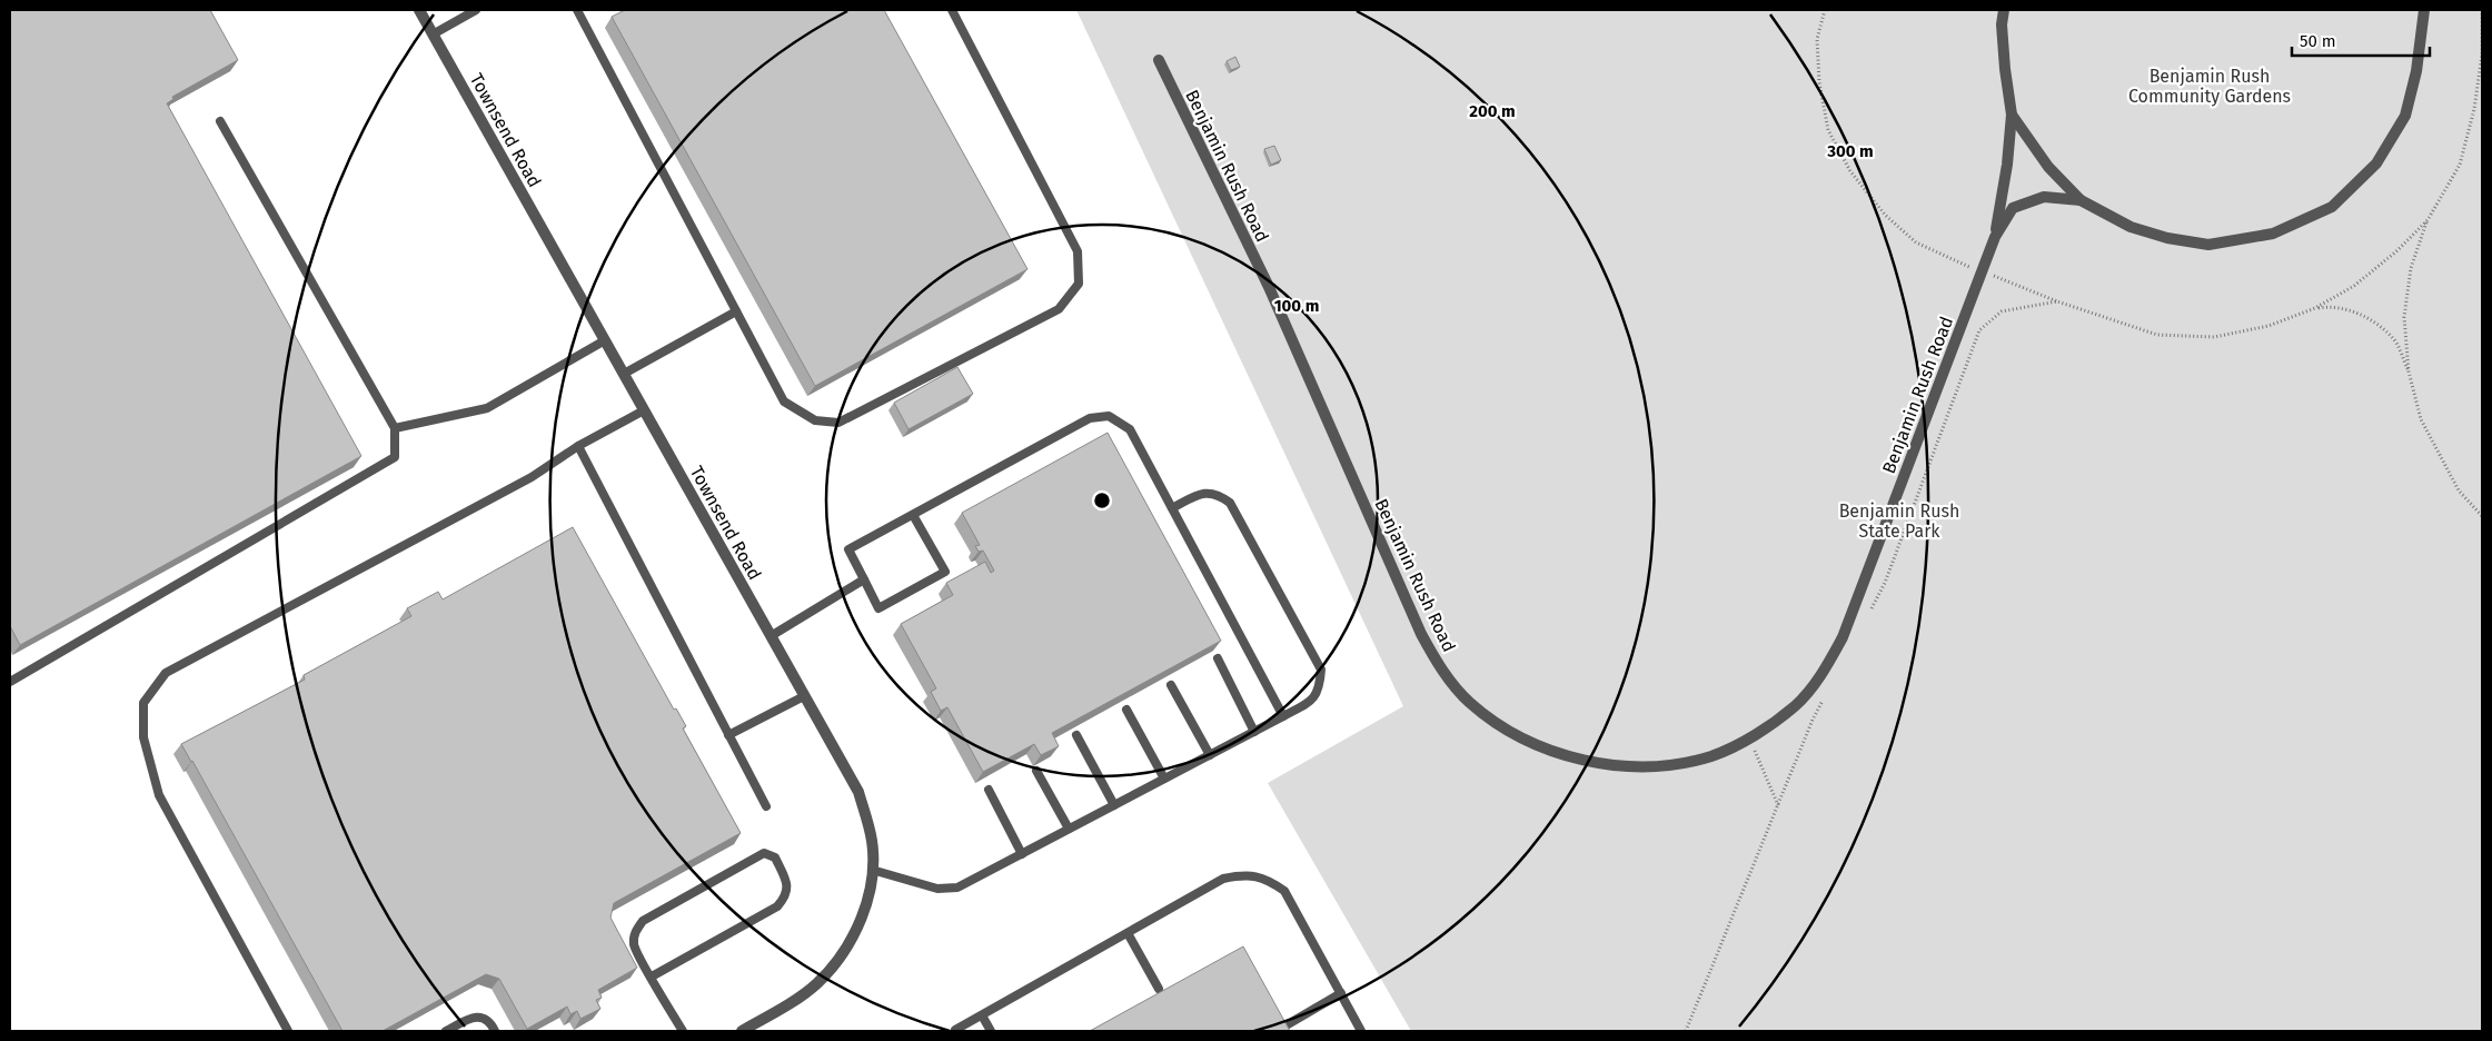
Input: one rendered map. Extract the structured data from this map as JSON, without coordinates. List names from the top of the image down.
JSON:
{
  "streets": {
    "street": ["Townsend Road", "Benjamin Rush Road"]
  },
  "parks": ["Benjamin Rush Community Gardens", "Benjamin Rush State Park"],
  "scale_bar": "50 m",
  "rings": ["200 m", "300 m", "100 m"]
}
